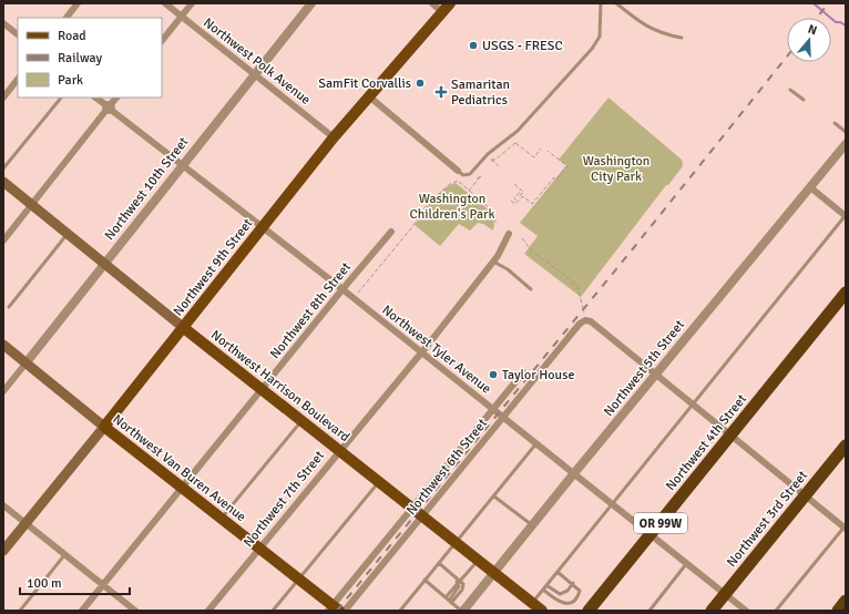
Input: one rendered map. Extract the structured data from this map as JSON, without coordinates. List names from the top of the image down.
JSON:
{
  "streets": {
    "highway": ["Northwest 4th Street", "Northwest 3rd Street", "OR 99W"],
    "main road": ["Northwest 9th Street", "Northwest Harrison Boulevard", "Northwest Van Buren Avenue"],
    "street": [
      "Northwest Polk Avenue",
      "Northwest 10th Street",
      "Northwest 8th Street",
      "Northwest Tyler Avenue",
      "Northwest 5th Street",
      "Northwest 6th Street",
      "Northwest 7th Street"
    ]
  },
  "crossings": [
    ["Northwest Polk Avenue", "Northwest 10th Street"],
    ["Northwest Polk Avenue", "Northwest 9th Street"],
    ["Northwest 10th Street", "Northwest Tyler Avenue"],
    ["Northwest 10th Street", "Northwest Harrison Boulevard"],
    ["Northwest 10th Street", "Northwest Van Buren Avenue"],
    ["Northwest 9th Street", "Northwest Tyler Avenue"],
    ["Northwest 9th Street", "Northwest Harrison Boulevard"],
    ["Northwest 9th Street", "Northwest Van Buren Avenue"],
    ["Northwest 8th Street", "Northwest Tyler Avenue"],
    ["Northwest 8th Street", "Northwest Harrison Boulevard"],
    ["Northwest 8th Street", "Northwest Van Buren Avenue"],
    ["Northwest Tyler Avenue", "Northwest 5th Street"],
    ["Northwest Tyler Avenue", "Northwest 4th Street"],
    ["Northwest Tyler Avenue", "Northwest 6th Street"],
    ["Northwest Tyler Avenue", "Northwest 7th Street"],
    ["Northwest Tyler Avenue", "Northwest 3rd Street"],
    ["Northwest 5th Street", "Northwest Harrison Boulevard"],
    ["Northwest Harrison Boulevard", "Northwest 6th Street"],
    ["Northwest Harrison Boulevard", "Northwest 7th Street"],
    ["Northwest 6th Street", "Northwest Van Buren Avenue"],
    ["Northwest Van Buren Avenue", "Northwest 7th Street"]
  ],
  "parks": ["Washington City Park", "Washington Children's Park"],
  "places": {
    "other": ["USGS - FRESC", "SamFit Corvallis", "Taylor House"],
    "health": ["Samaritan Pediatrics"]
  },
  "legend": ["Road", "Railway", "Park"],
  "scale_bar": "100 m",
  "north": "top"
}
